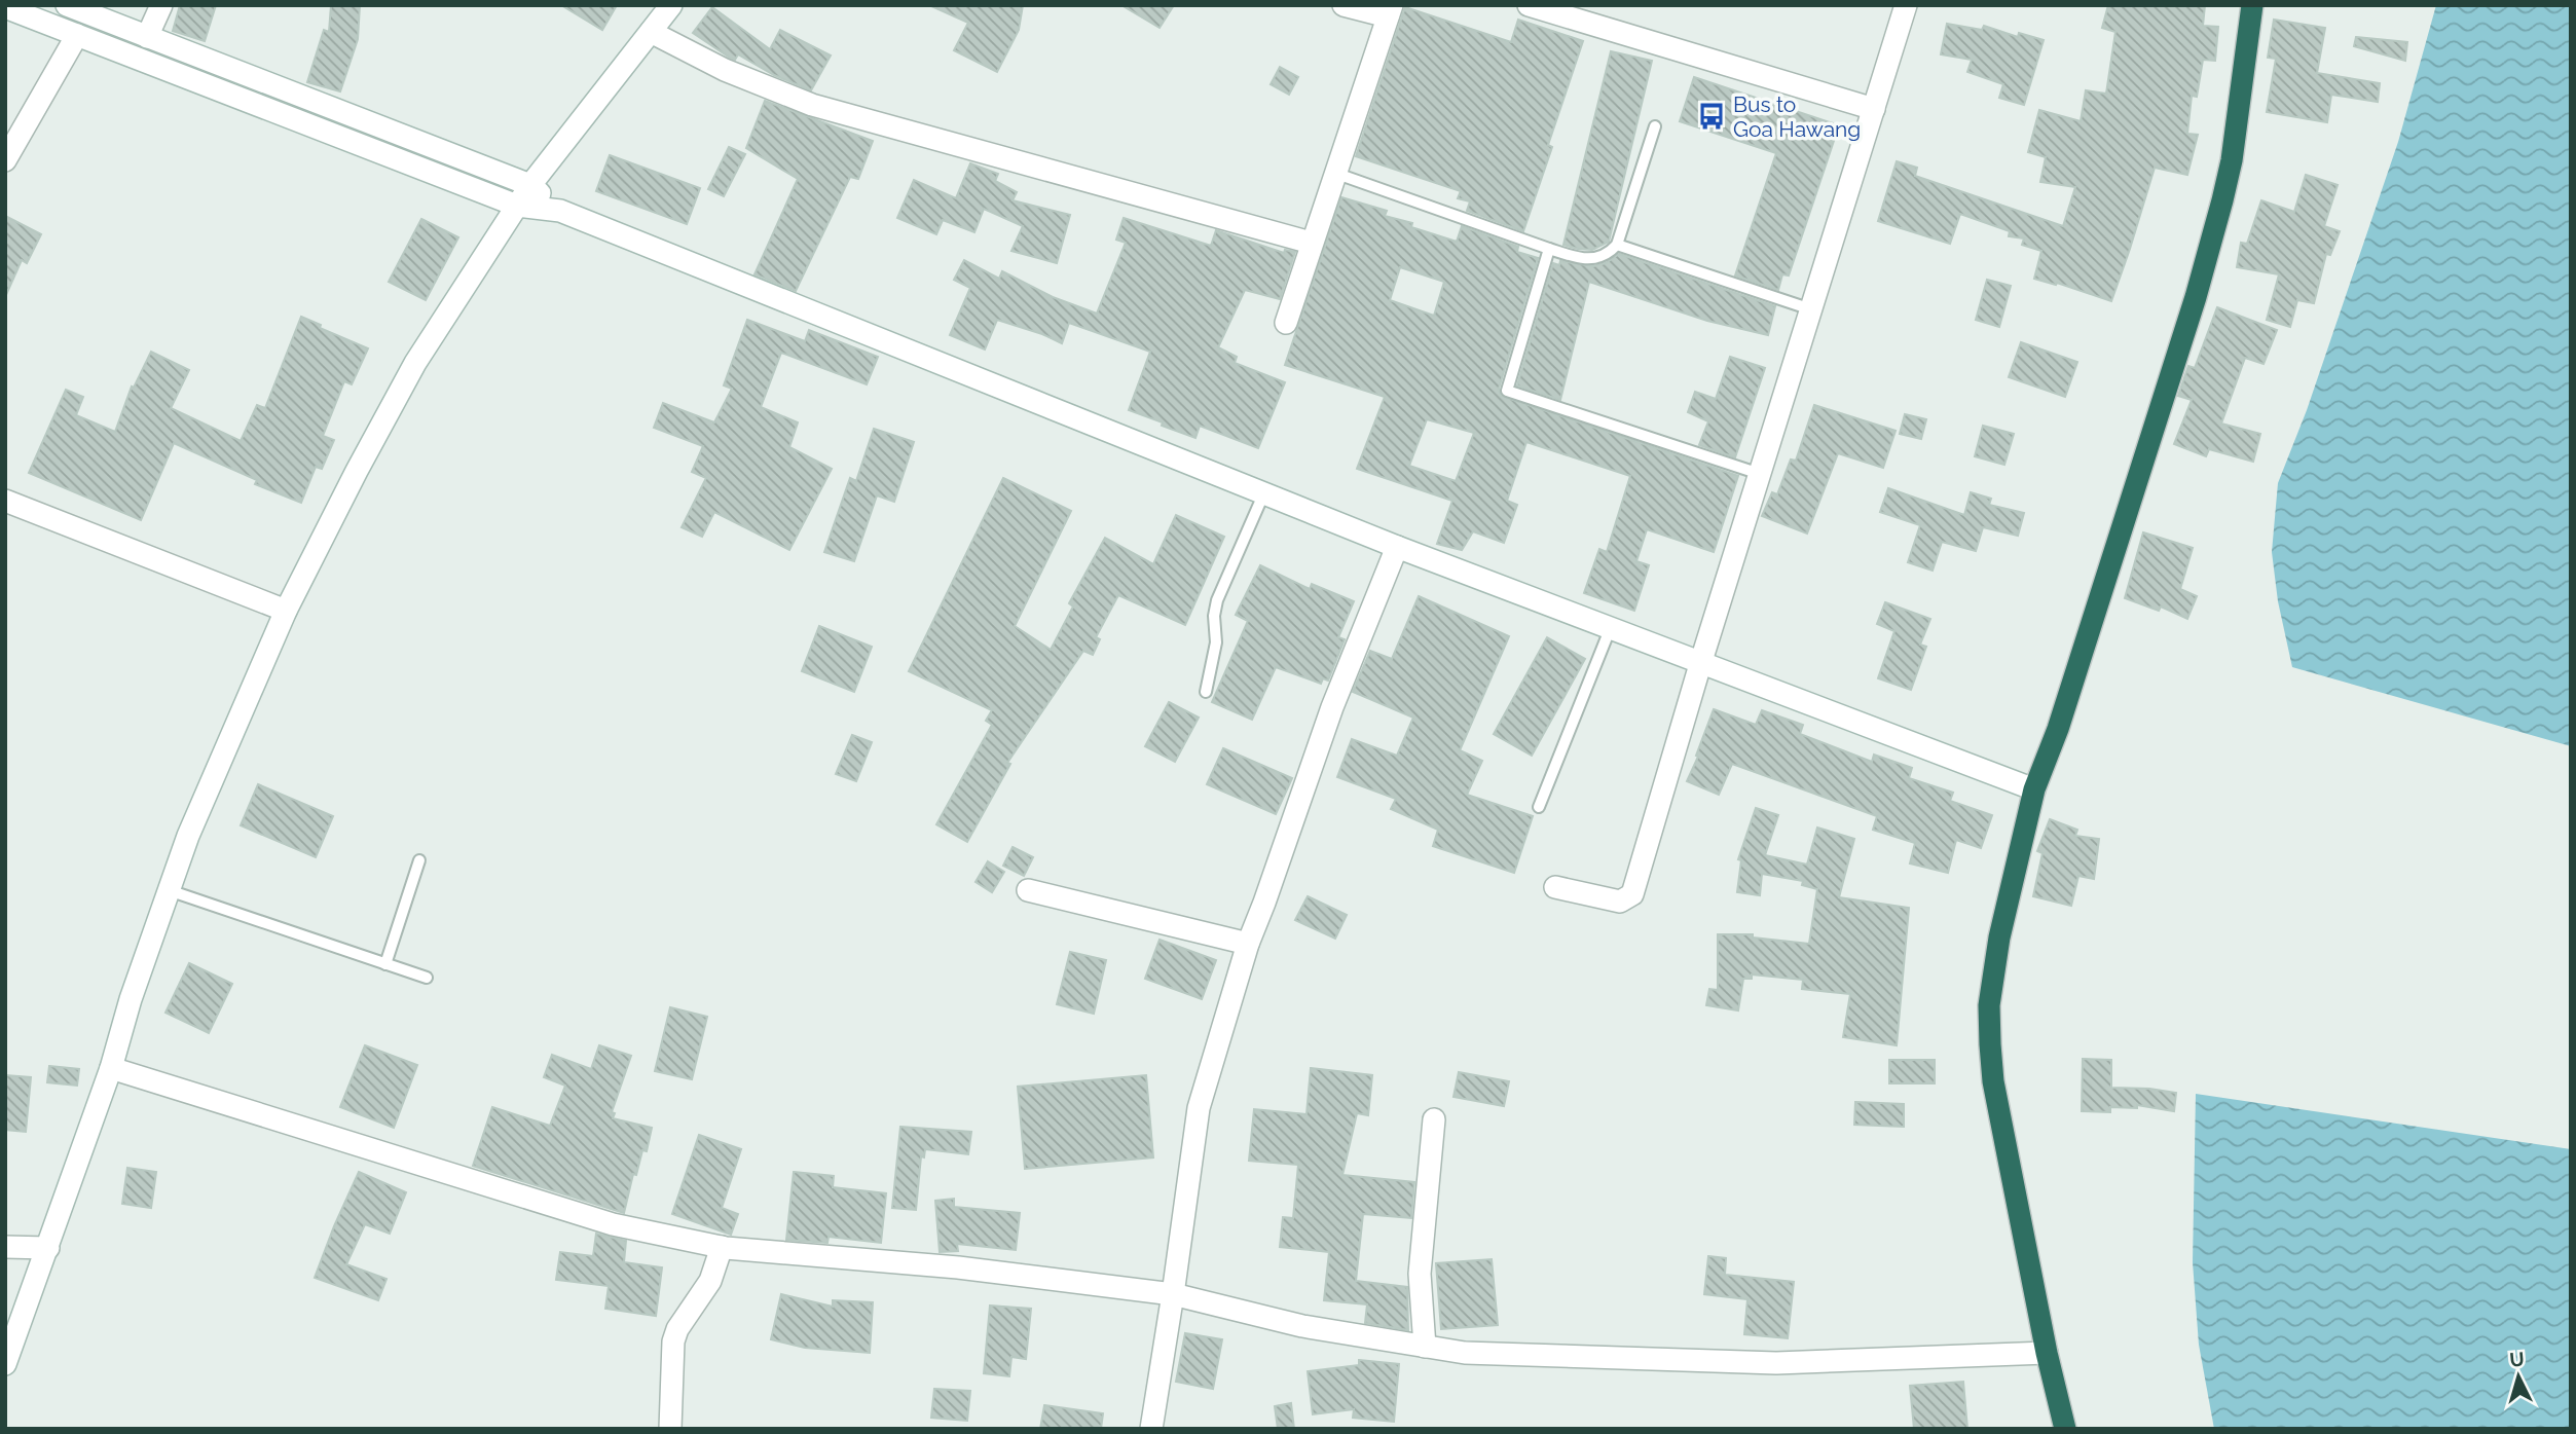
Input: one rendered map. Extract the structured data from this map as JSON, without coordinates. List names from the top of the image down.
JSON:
{
  "places": {
    "bus stop": ["Bus to Goa Hawang"]
  },
  "north": "top"
}
